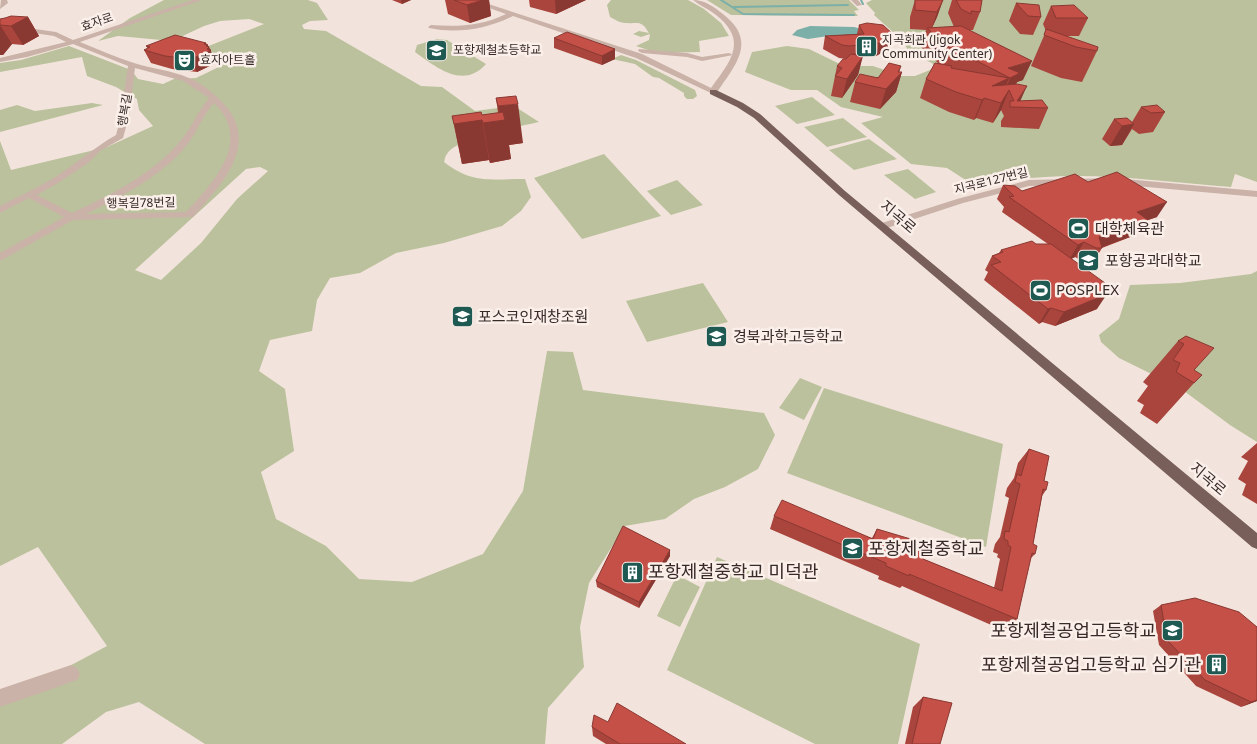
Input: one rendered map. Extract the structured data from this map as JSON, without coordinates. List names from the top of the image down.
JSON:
{
  "streets": {
    "main road": ["지곡로"],
    "street": [
      "효자로",
      "행복길",
      "지곡로127번길",
      "행복길78번길"
    ]
  },
  "crossings": [
    ["행복길", "행복길78번길"],
    ["지곡로127번길", "지곡로"]
  ],
  "places": {
    "building": ["지곡회관 (Jigok Community Center)", "포항제철중학교 미덕관", "포항제철공업고등학교 심기관"],
    "school or university": [
      "포항제철초등학교",
      "포항공과대학교",
      "포스코인재창조원",
      "경북과학고등학교",
      "포항제철중학교",
      "포항제철공업고등학교"
    ],
    "theatre": ["효자아트홀"],
    "sports": ["대학체육관", "POSPLEX"]
  }
}
